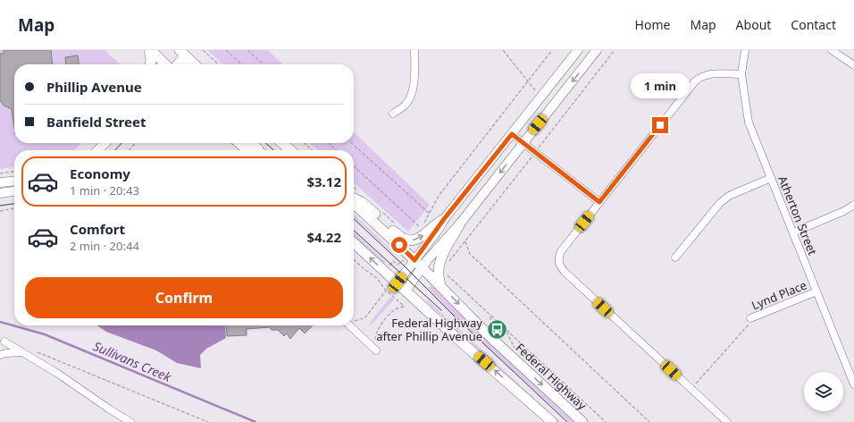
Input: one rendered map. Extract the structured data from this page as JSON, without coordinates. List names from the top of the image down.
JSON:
{
  "streets": {
    "highway": ["Federal Highway"],
    "street": ["Atherton Street", "Lynd Place"]
  },
  "crossings": [
    ["Atherton Street", "Lynd Place"]
  ],
  "water": ["Sullivans Creek"],
  "places": {
    "bus stop": ["Federal Highway after Phillip Avenue"]
  },
  "page": {
    "header": "Map",
    "nav": [
      "Home",
      "Map",
      "About",
      "Contact"
    ],
    "banner": ["Phillip Avenue", "Banfield Street"],
    "bubble": "1 min",
    "list": [
      {
        "name": "Economy",
        "note": "1 min · 20:43",
        "value": "$3.12"
      },
      {
        "name": "Comfort",
        "note": "2 min · 20:44",
        "value": "$4.22"
      }
    ],
    "buttons": "Confirm"
  }
}
